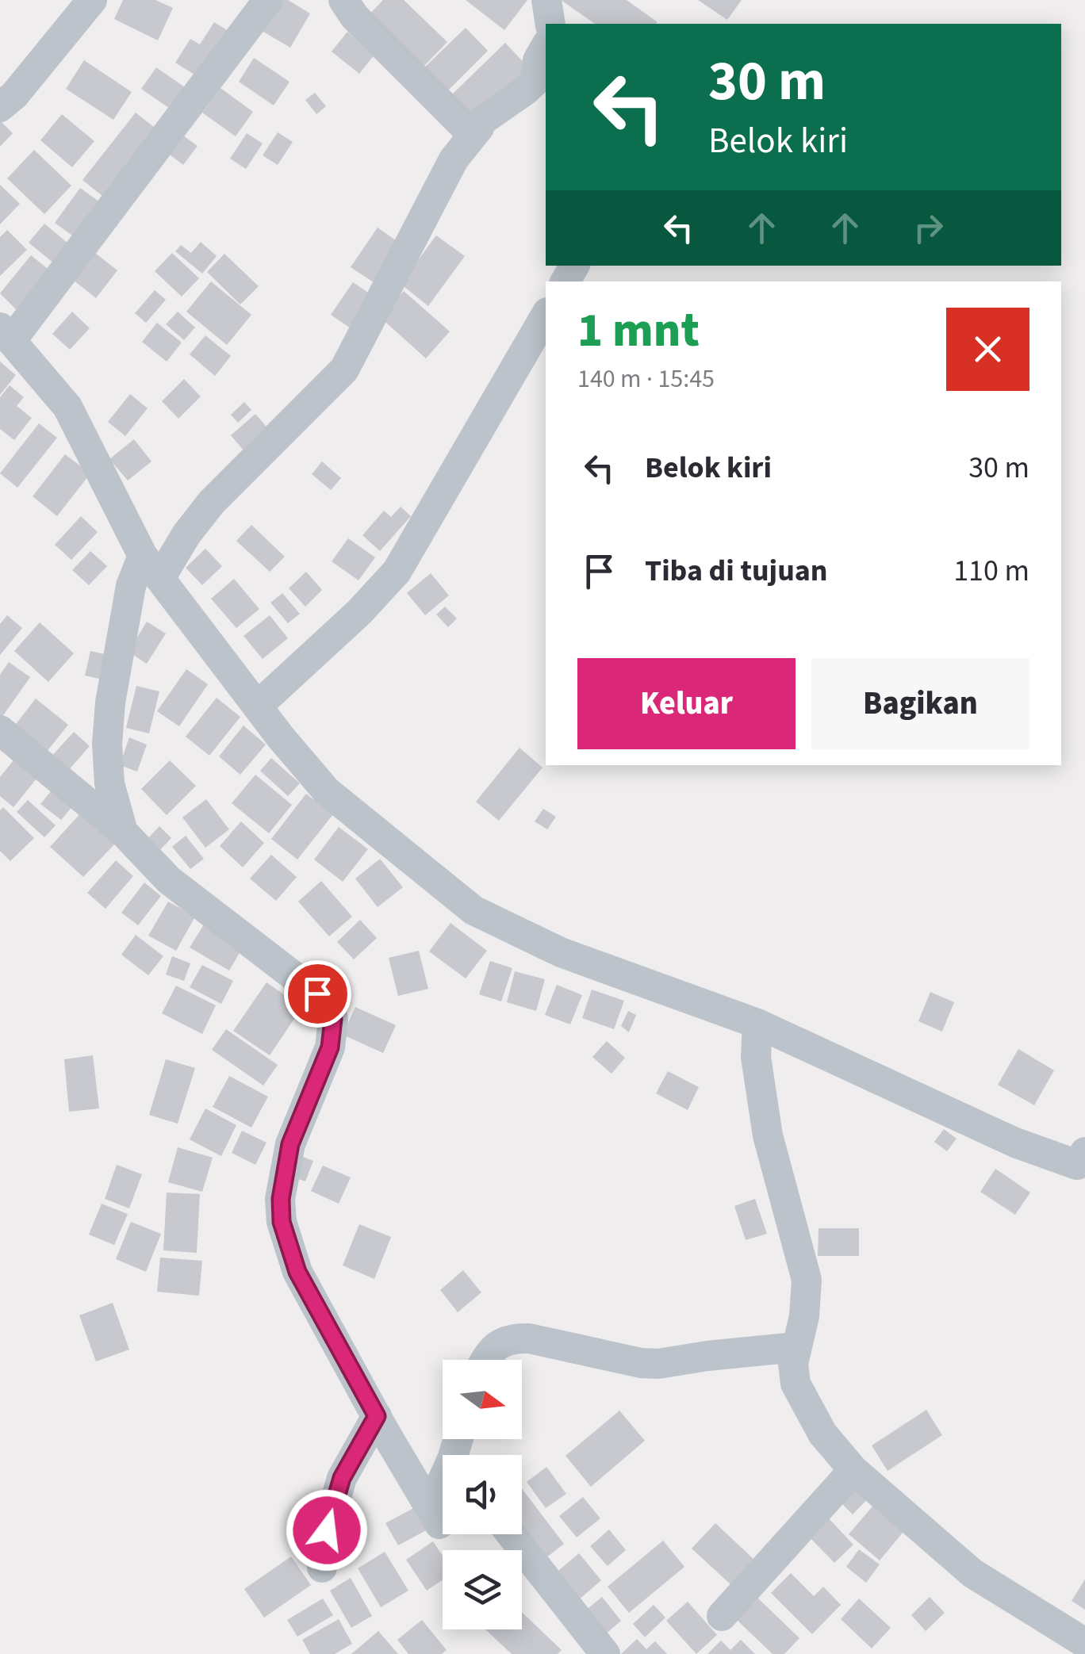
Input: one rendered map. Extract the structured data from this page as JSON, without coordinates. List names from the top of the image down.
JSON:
{
  "north": "right",
  "page": {
    "turn": ["30 m", "Belok kiri"],
    "heading": ["1 mnt", "140 m · 15:45"],
    "list": [
      {
        "name": "Belok kiri",
        "value": "30 m"
      },
      {
        "name": "Tiba di tujuan",
        "value": "110 m"
      }
    ],
    "buttons": ["Keluar", "Bagikan"]
  }
}
